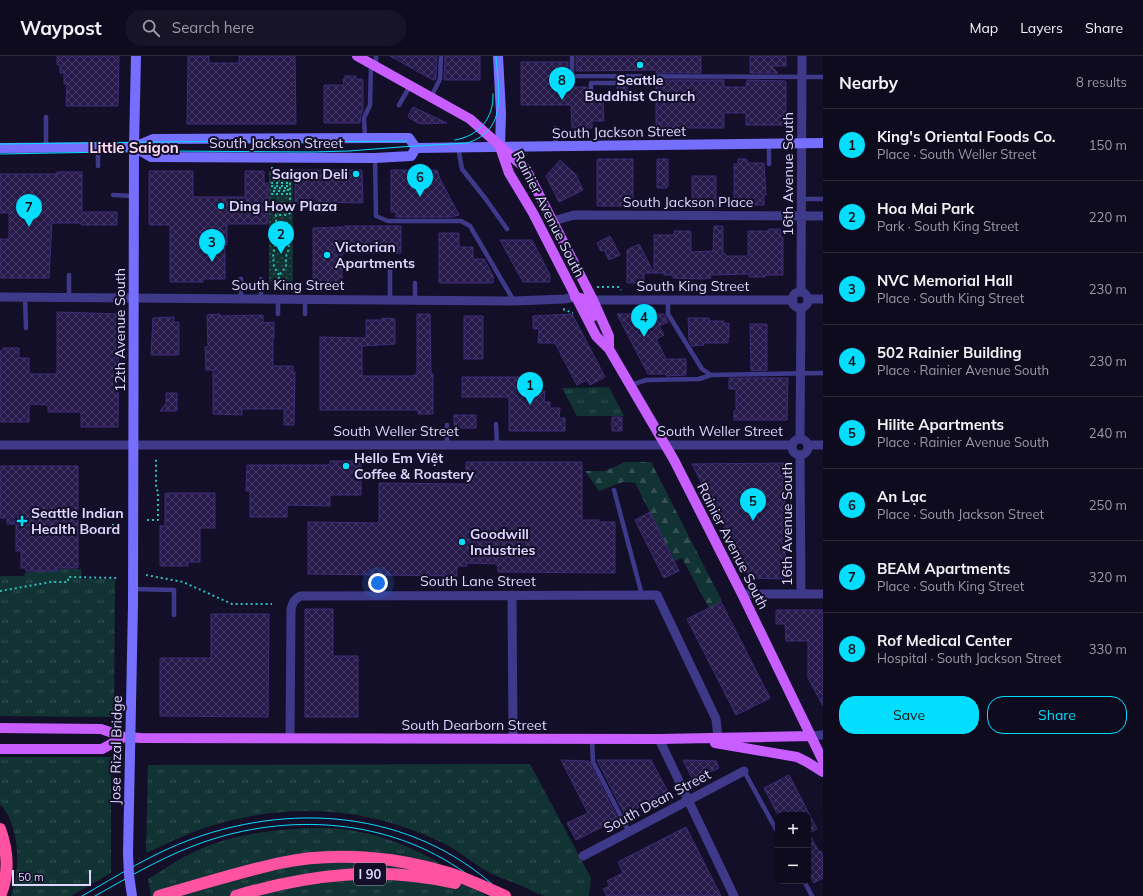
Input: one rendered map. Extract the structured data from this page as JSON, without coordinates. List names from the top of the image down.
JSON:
{
  "streets": {
    "highway": ["I 90"],
    "main road": [
      "South Jackson Street",
      "Rainier Avenue South",
      "12th Avenue South",
      "South Dearborn Street",
      "Jose Rizal Bridge"
    ],
    "street": [
      "16th Avenue South",
      "South Jackson Place",
      "South King Street",
      "South Weller Street",
      "South Lane Street",
      "South Dean Street"
    ]
  },
  "crossings": [
    ["South Jackson Street", "16th Avenue South"],
    ["South Jackson Street", "Rainier Avenue South"],
    ["South Jackson Street", "12th Avenue South"],
    ["16th Avenue South", "South Jackson Place"],
    ["16th Avenue South", "South King Street"],
    ["16th Avenue South", "South Weller Street"],
    ["South Jackson Place", "Rainier Avenue South"],
    ["Rainier Avenue South", "South King Street"],
    ["Rainier Avenue South", "South Weller Street"],
    ["Rainier Avenue South", "South Dearborn Street"],
    ["South King Street", "12th Avenue South"],
    ["12th Avenue South", "South Weller Street"],
    ["12th Avenue South", "Jose Rizal Bridge"],
    ["South Lane Street", "South Dearborn Street"]
  ],
  "districts": ["Little Saigon"],
  "places": {
    "other": [
      "Seattle Buddhist Church",
      "Saigon Deli",
      "Ding How Plaza",
      "Victorian Apartments",
      "Hello Em Việt Coffee & Roastery",
      "Goodwill Industries"
    ],
    "health": ["Seattle Indian Health Board"]
  },
  "scale_bar": "50 m",
  "page": {
    "header": "Waypost",
    "search": "Search here",
    "nav": ["Map", "Layers", "Share"],
    "heading": ["Nearby", "8 results"],
    "pins": [
      "8",
      "6",
      "7",
      "2",
      "3",
      "4",
      "1",
      "5"
    ],
    "list": [
      {
        "mark": "1",
        "name": "King's Oriental Foods Co.",
        "note": "Place · South Weller Street",
        "value": "150 m"
      },
      {
        "mark": "2",
        "name": "Hoa Mai Park",
        "note": "Park · South King Street",
        "value": "220 m"
      },
      {
        "mark": "3",
        "name": "NVC Memorial Hall",
        "note": "Place · South King Street",
        "value": "230 m"
      },
      {
        "mark": "4",
        "name": "502 Rainier Building",
        "note": "Place · Rainier Avenue South",
        "value": "230 m"
      },
      {
        "mark": "5",
        "name": "Hilite Apartments",
        "note": "Place · Rainier Avenue South",
        "value": "240 m"
      },
      {
        "mark": "6",
        "name": "An Lạc",
        "note": "Place · South Jackson Street",
        "value": "250 m"
      },
      {
        "mark": "7",
        "name": "BEAM Apartments",
        "note": "Place · South King Street",
        "value": "320 m"
      },
      {
        "mark": "8",
        "name": "Rof Medical Center",
        "note": "Hospital · South Jackson Street",
        "value": "330 m"
      }
    ],
    "buttons": ["Save", "Share"],
    "map_buttons": ["+", "−"],
    "scale": "50 m"
  }
}
